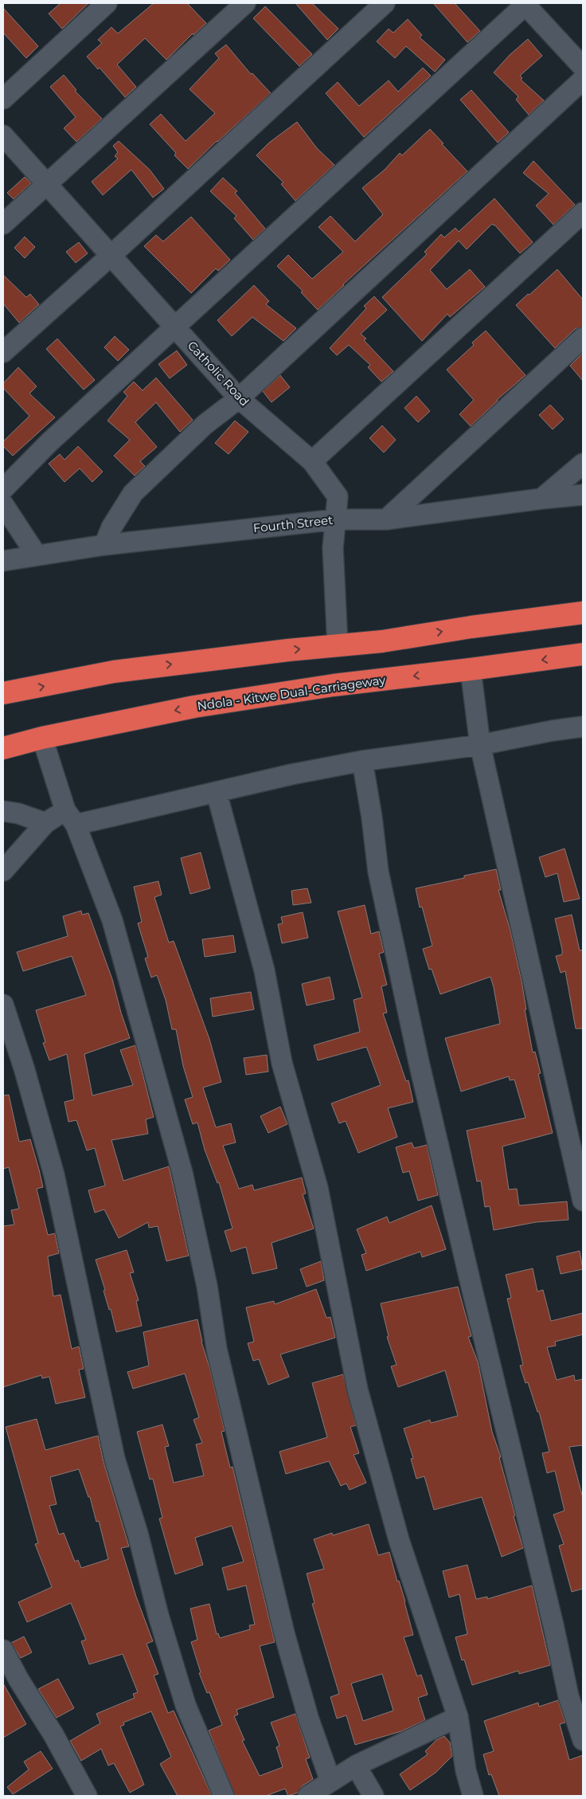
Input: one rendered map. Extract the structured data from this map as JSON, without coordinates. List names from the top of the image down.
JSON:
{
  "streets": {
    "highway": ["Ndola - Kitwe Dual-Carriageway"],
    "street": ["Catholic Road", "Fourth Street"]
  },
  "crossings": [
    ["Catholic Road", "Fourth Street"]
  ]
}
